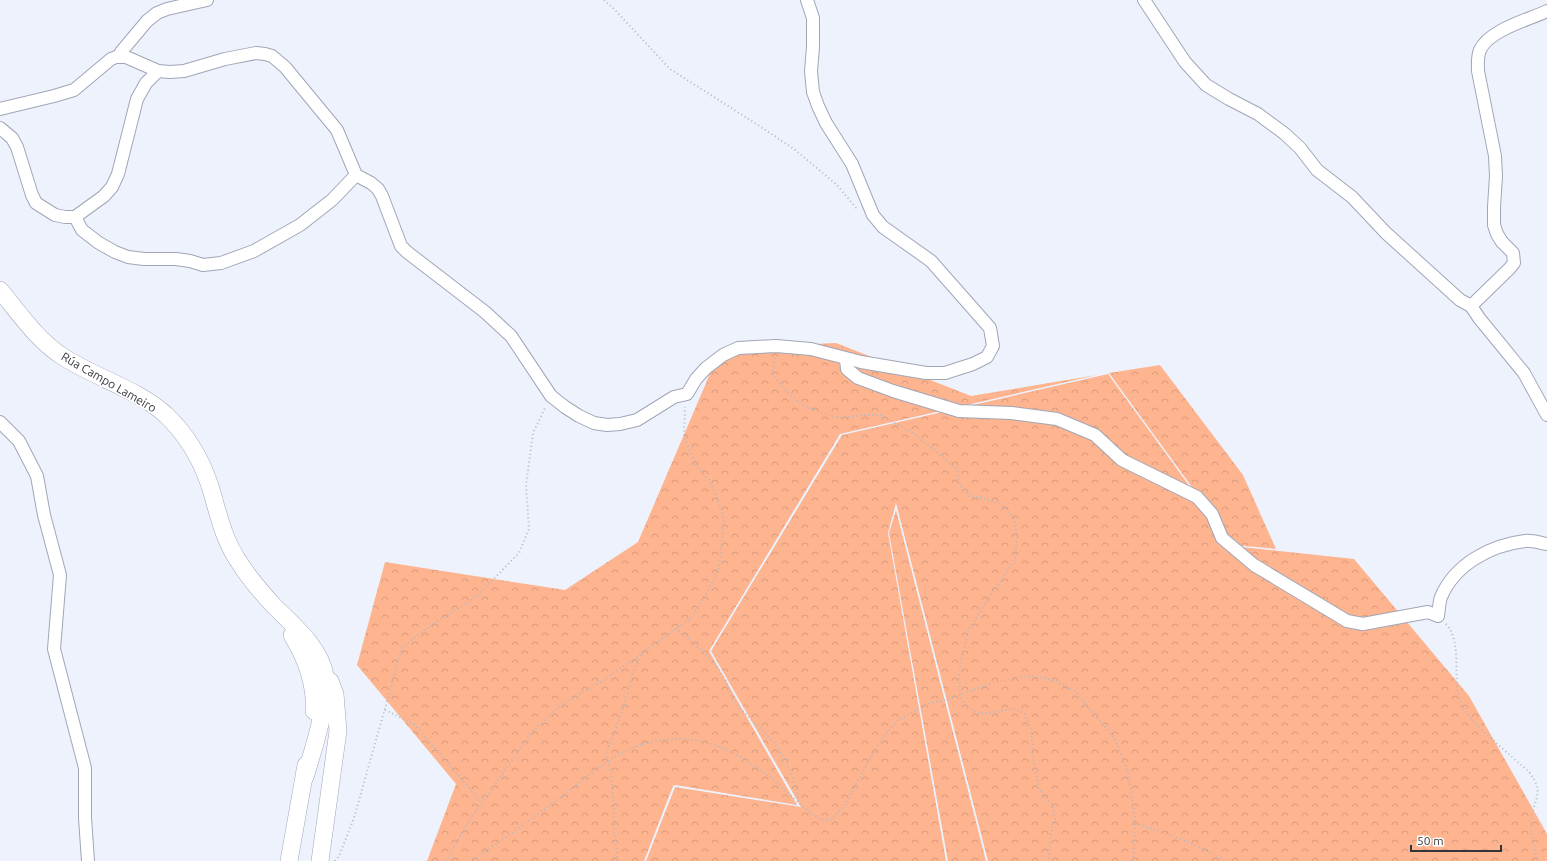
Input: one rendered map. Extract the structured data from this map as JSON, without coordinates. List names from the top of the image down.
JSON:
{
  "streets": {
    "street": ["Rúa Campo Lameiro"]
  },
  "scale_bar": "50 m"
}
